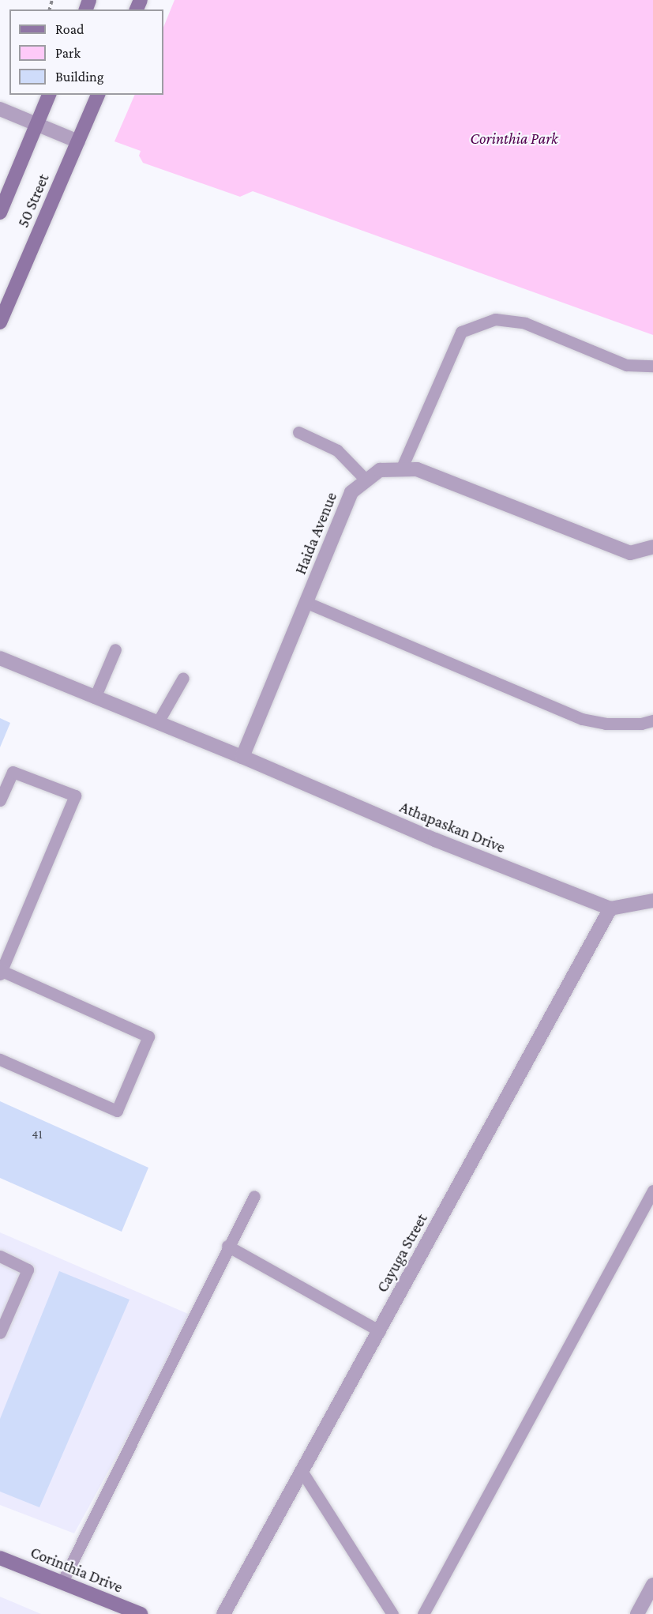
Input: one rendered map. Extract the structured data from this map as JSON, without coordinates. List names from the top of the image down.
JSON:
{
  "streets": {
    "main road": ["50 Street", "Corinthia Drive"],
    "street": ["Haida Avenue", "Athapaskan Drive", "Cayuga Street"]
  },
  "crossings": [
    ["Haida Avenue", "Athapaskan Drive"],
    ["Athapaskan Drive", "Cayuga Street"]
  ],
  "parks": ["Corinthia Park"],
  "house_numbers": ["41"],
  "legend": ["Road", "Park", "Building"]
}
